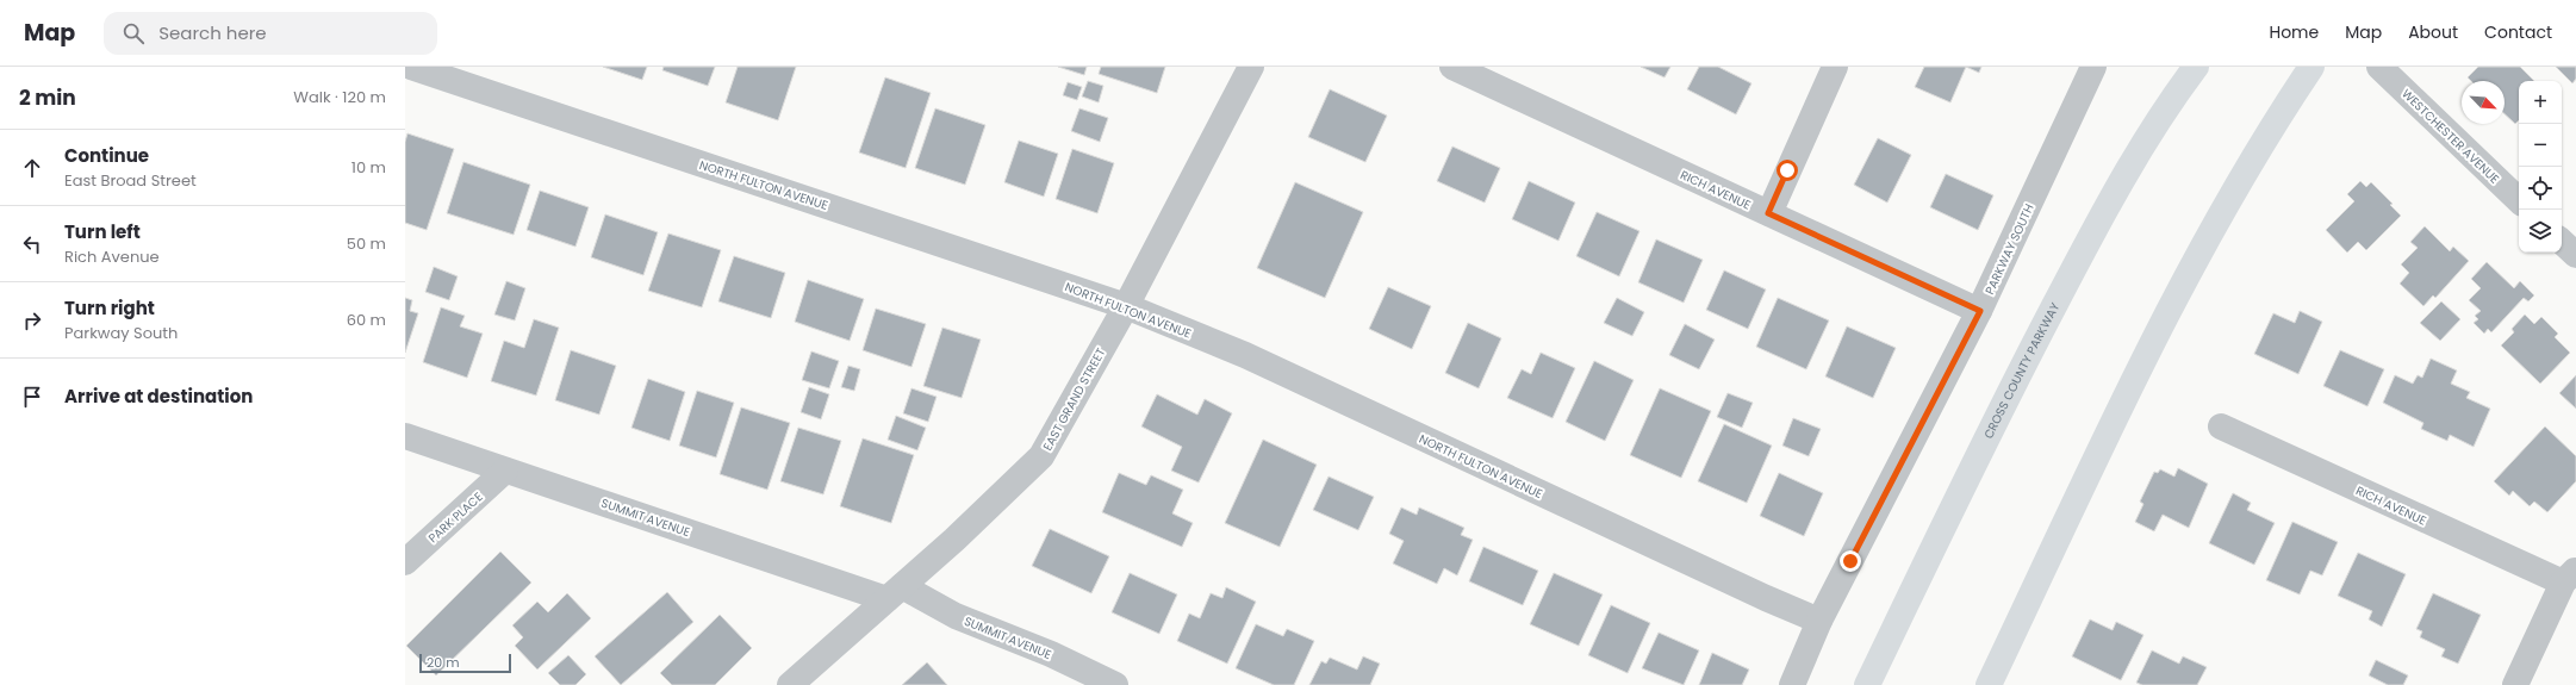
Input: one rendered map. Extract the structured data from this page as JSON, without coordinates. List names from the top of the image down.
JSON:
{
  "streets": {
    "highway": ["CROSS COUNTY PARKWAY"],
    "street": [
      "WESTCHESTER AVENUE",
      "NORTH FULTON AVENUE",
      "RICH AVENUE",
      "PARKWAY SOUTH",
      "EAST GRAND STREET",
      "PARK PLACE",
      "SUMMIT AVENUE"
    ]
  },
  "crossings": [
    ["NORTH FULTON AVENUE", "PARKWAY SOUTH"],
    ["NORTH FULTON AVENUE", "EAST GRAND STREET"],
    ["RICH AVENUE", "PARKWAY SOUTH"],
    ["EAST GRAND STREET", "SUMMIT AVENUE"],
    ["PARK PLACE", "SUMMIT AVENUE"]
  ],
  "scale_bar": "20 m",
  "north": "bottom right",
  "page": {
    "header": "Map",
    "search": "Search here",
    "nav": [
      "Home",
      "Map",
      "About",
      "Contact"
    ],
    "heading": ["2 min", "Walk · 120 m"],
    "map_buttons": ["+", "−"],
    "list": [
      ["Continue", "East Broad Street", "10 m"],
      ["Turn left", "Rich Avenue", "50 m"],
      ["Turn right", "Parkway South", "60 m"],
      "Arrive at destination"
    ],
    "scale": "20 m"
  }
}
